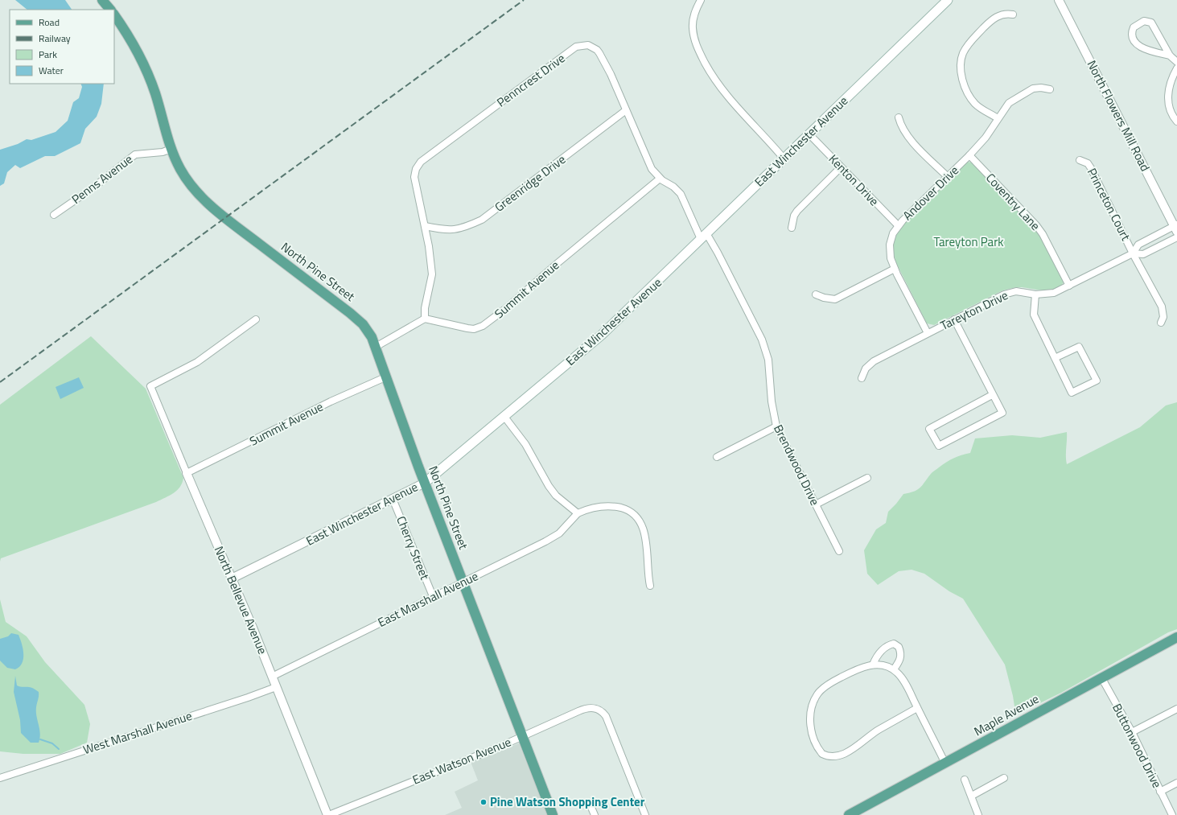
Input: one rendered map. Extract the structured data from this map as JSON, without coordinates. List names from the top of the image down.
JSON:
{
  "streets": {
    "main road": ["East Winchester Avenue", "North Pine Street", "Maple Avenue"],
    "street": [
      "Penncrest Drive",
      "North Flowers Mill Road",
      "Penns Avenue",
      "Kenton Drive",
      "Greenridge Drive",
      "Andover Drive",
      "Coventry Lane",
      "Princeton Court",
      "Summit Avenue",
      "Tareyton Drive",
      "Brendwood Drive",
      "Cherry Street",
      "East Marshall Avenue",
      "North Bellevue Avenue",
      "West Marshall Avenue",
      "Buttonwood Drive",
      "East Watson Avenue"
    ]
  },
  "crossings": [
    ["Penncrest Drive", "East Winchester Avenue"],
    ["Penncrest Drive", "Greenridge Drive"],
    ["Penncrest Drive", "Summit Avenue"],
    ["Penncrest Drive", "Brendwood Drive"],
    ["North Flowers Mill Road", "Tareyton Drive"],
    ["East Winchester Avenue", "Kenton Drive"],
    ["East Winchester Avenue", "North Pine Street"],
    ["East Winchester Avenue", "Brendwood Drive"],
    ["East Winchester Avenue", "Cherry Street"],
    ["East Winchester Avenue", "North Bellevue Avenue"],
    ["Penns Avenue", "North Pine Street"],
    ["Kenton Drive", "Andover Drive"],
    ["Andover Drive", "Coventry Lane"],
    ["Andover Drive", "Tareyton Drive"],
    ["Coventry Lane", "Tareyton Drive"],
    ["Princeton Court", "Tareyton Drive"],
    ["North Pine Street", "Summit Avenue"],
    ["North Pine Street", "East Marshall Avenue"],
    ["North Pine Street", "East Watson Avenue"],
    ["Summit Avenue", "North Bellevue Avenue"],
    ["Cherry Street", "East Marshall Avenue"],
    ["East Marshall Avenue", "North Bellevue Avenue"],
    ["North Bellevue Avenue", "West Marshall Avenue"],
    ["North Bellevue Avenue", "East Watson Avenue"],
    ["Maple Avenue", "Buttonwood Drive"]
  ],
  "parks": ["Tareyton Park"],
  "places": ["Pine Watson Shopping Center"],
  "legend": [
    "Road",
    "Railway",
    "Park",
    "Water"
  ]
}
